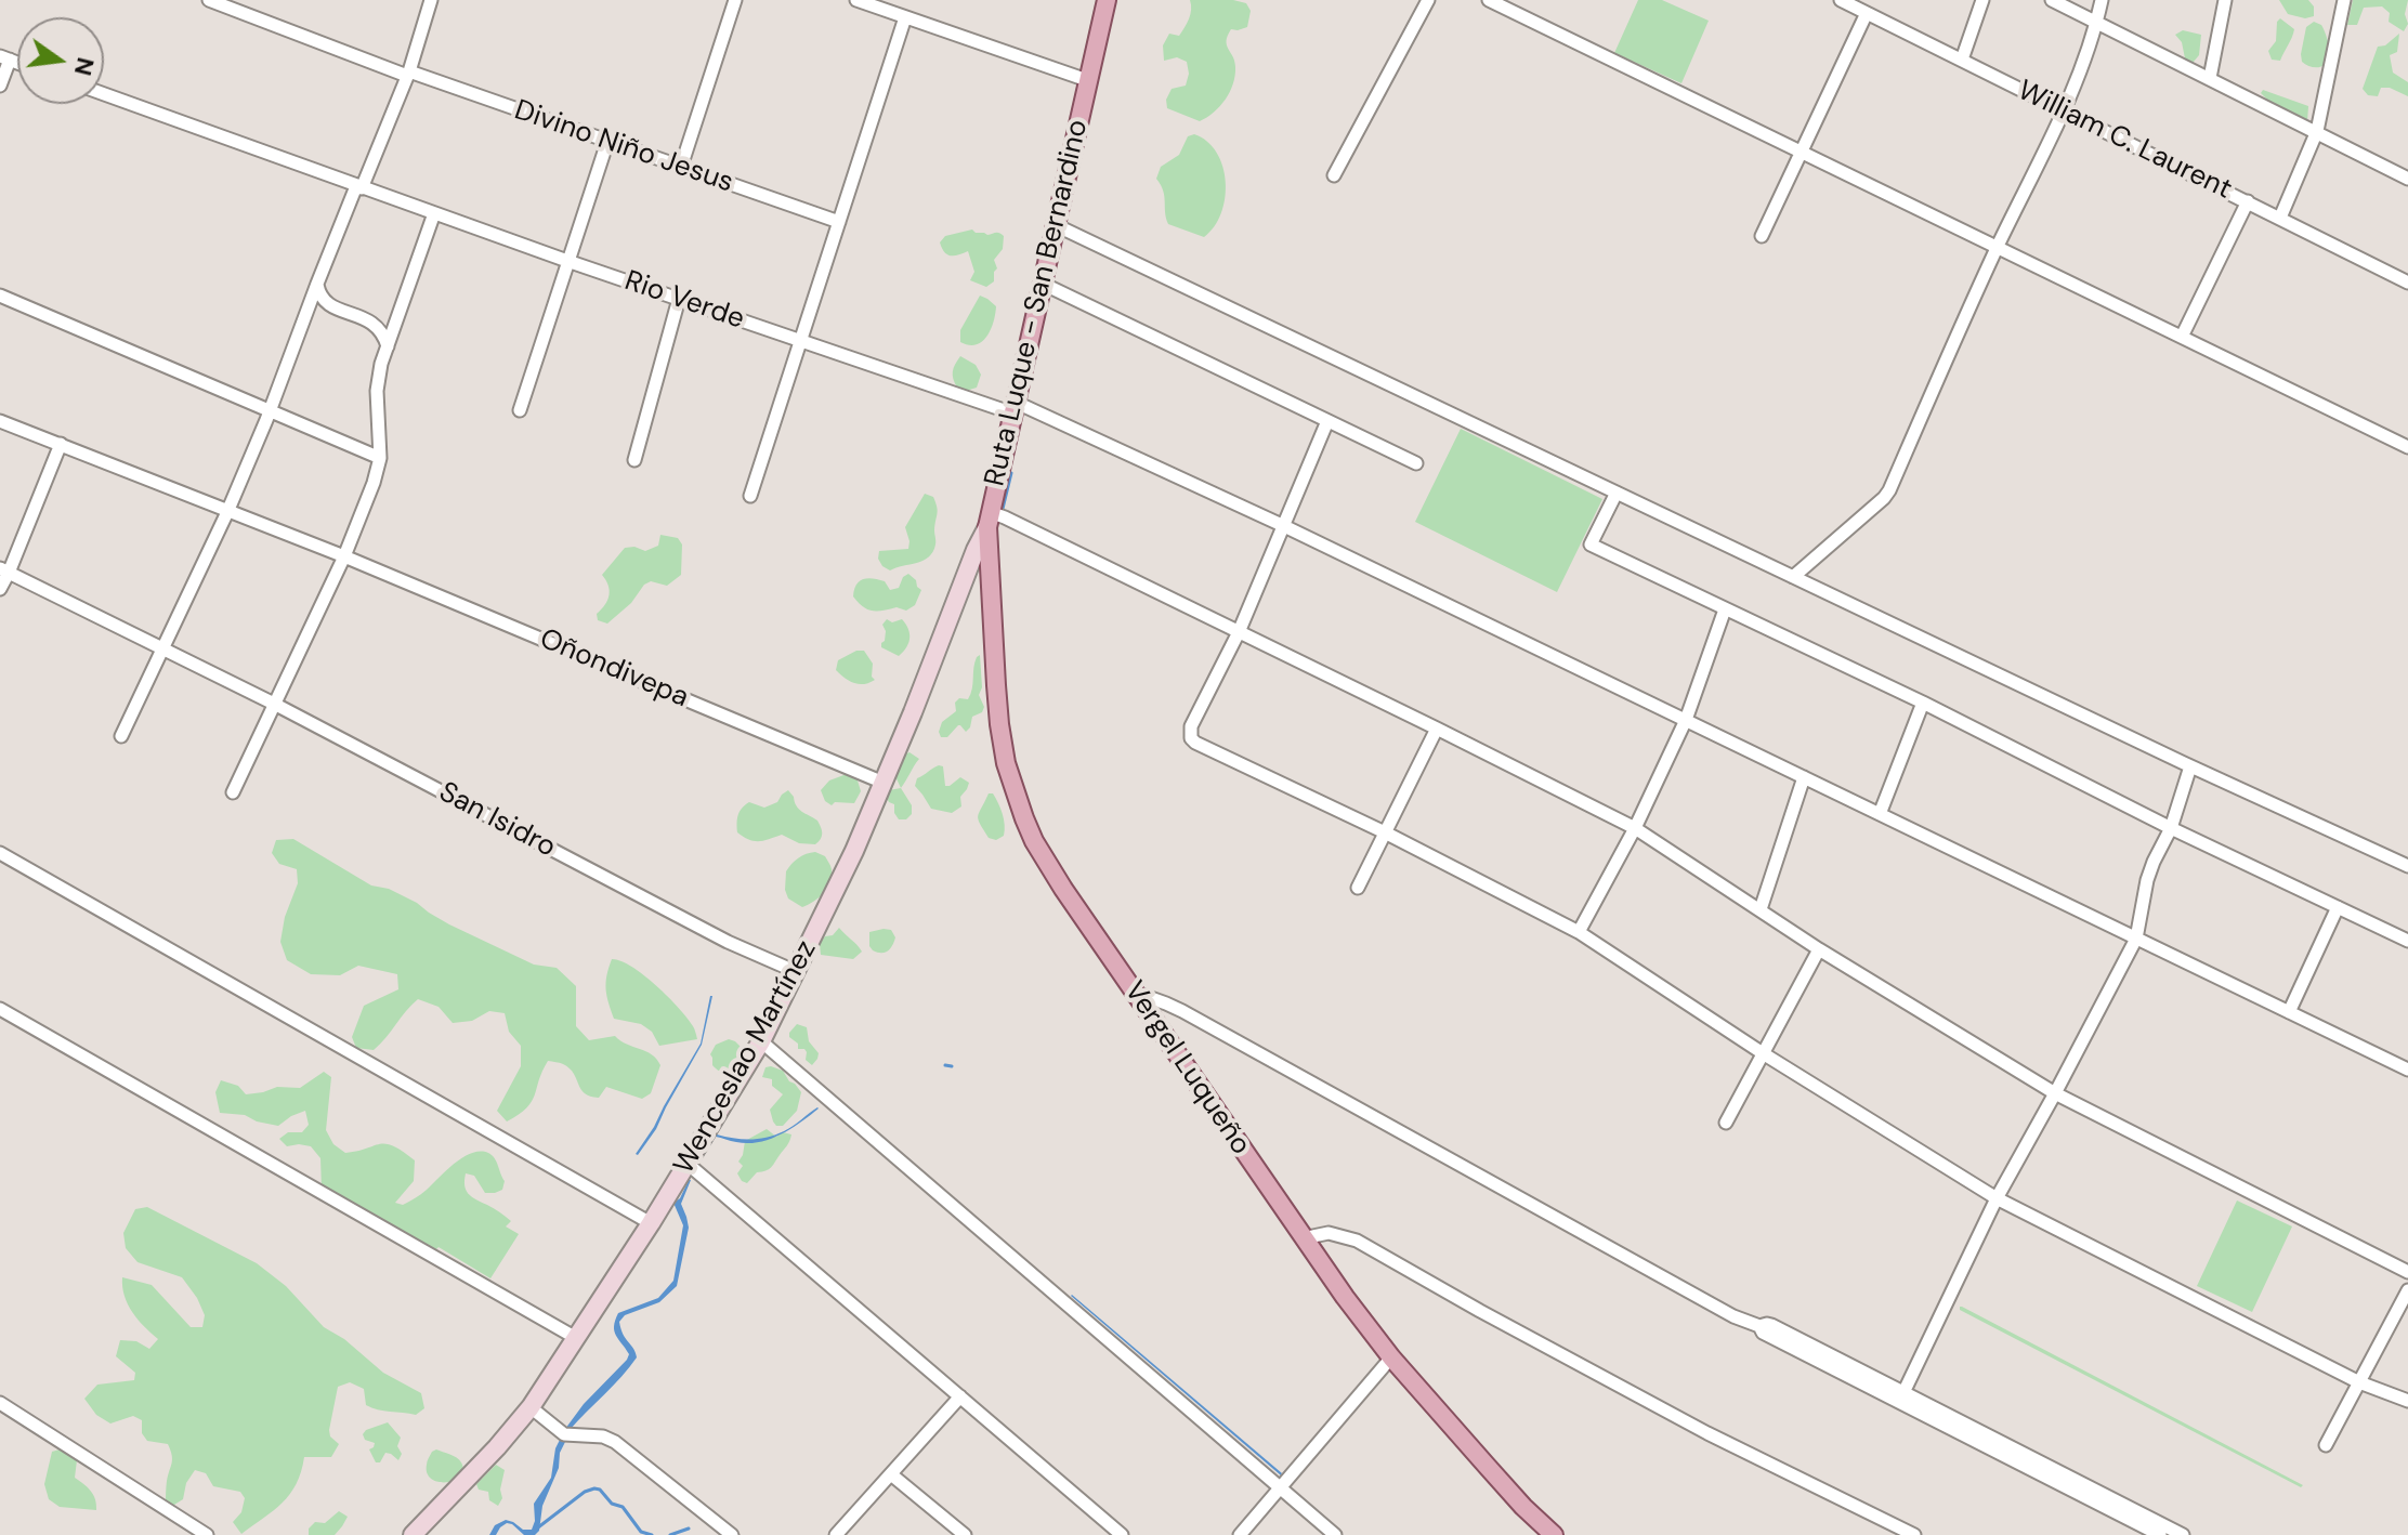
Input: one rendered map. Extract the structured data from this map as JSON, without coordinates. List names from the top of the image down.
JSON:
{
  "streets": {
    "main road": ["Ruta Luque - San Bernardino", "Wenceslao Martínez", "Vergel Luqueño"],
    "street": [
      "William C. Laurent",
      "Divino Niño Jesus",
      "Rio Verde",
      "Oñondivepa",
      "San Isidro"
    ]
  },
  "crossings": [
    ["Rio Verde", "Ruta Luque - San Bernardino"],
    ["Ruta Luque - San Bernardino", "Wenceslao Martínez"],
    ["Ruta Luque - San Bernardino", "Vergel Luqueño"],
    ["Oñondivepa", "Wenceslao Martínez"],
    ["San Isidro", "Wenceslao Martínez"],
    ["Wenceslao Martínez", "Vergel Luqueño"]
  ],
  "north": "right"
}
